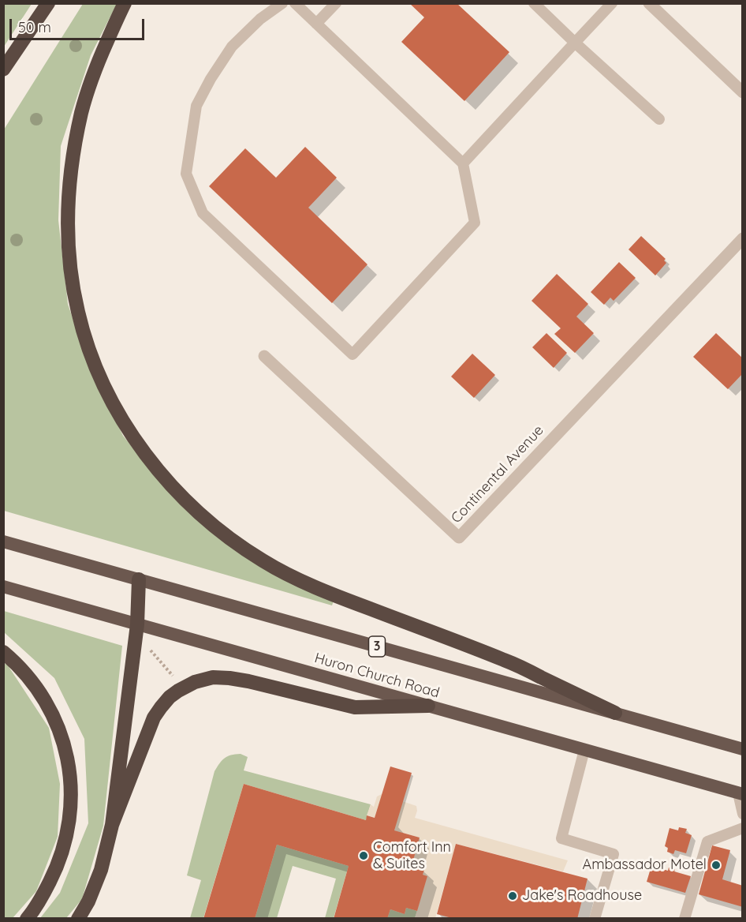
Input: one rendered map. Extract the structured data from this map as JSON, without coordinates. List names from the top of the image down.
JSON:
{
  "streets": {
    "highway": ["3", "Huron Church Road"],
    "street": ["Continental Avenue"]
  },
  "places": ["Comfort Inn & Suites", "Ambassador Motel", "Jake's Roadhouse"],
  "scale_bar": "50 m"
}
